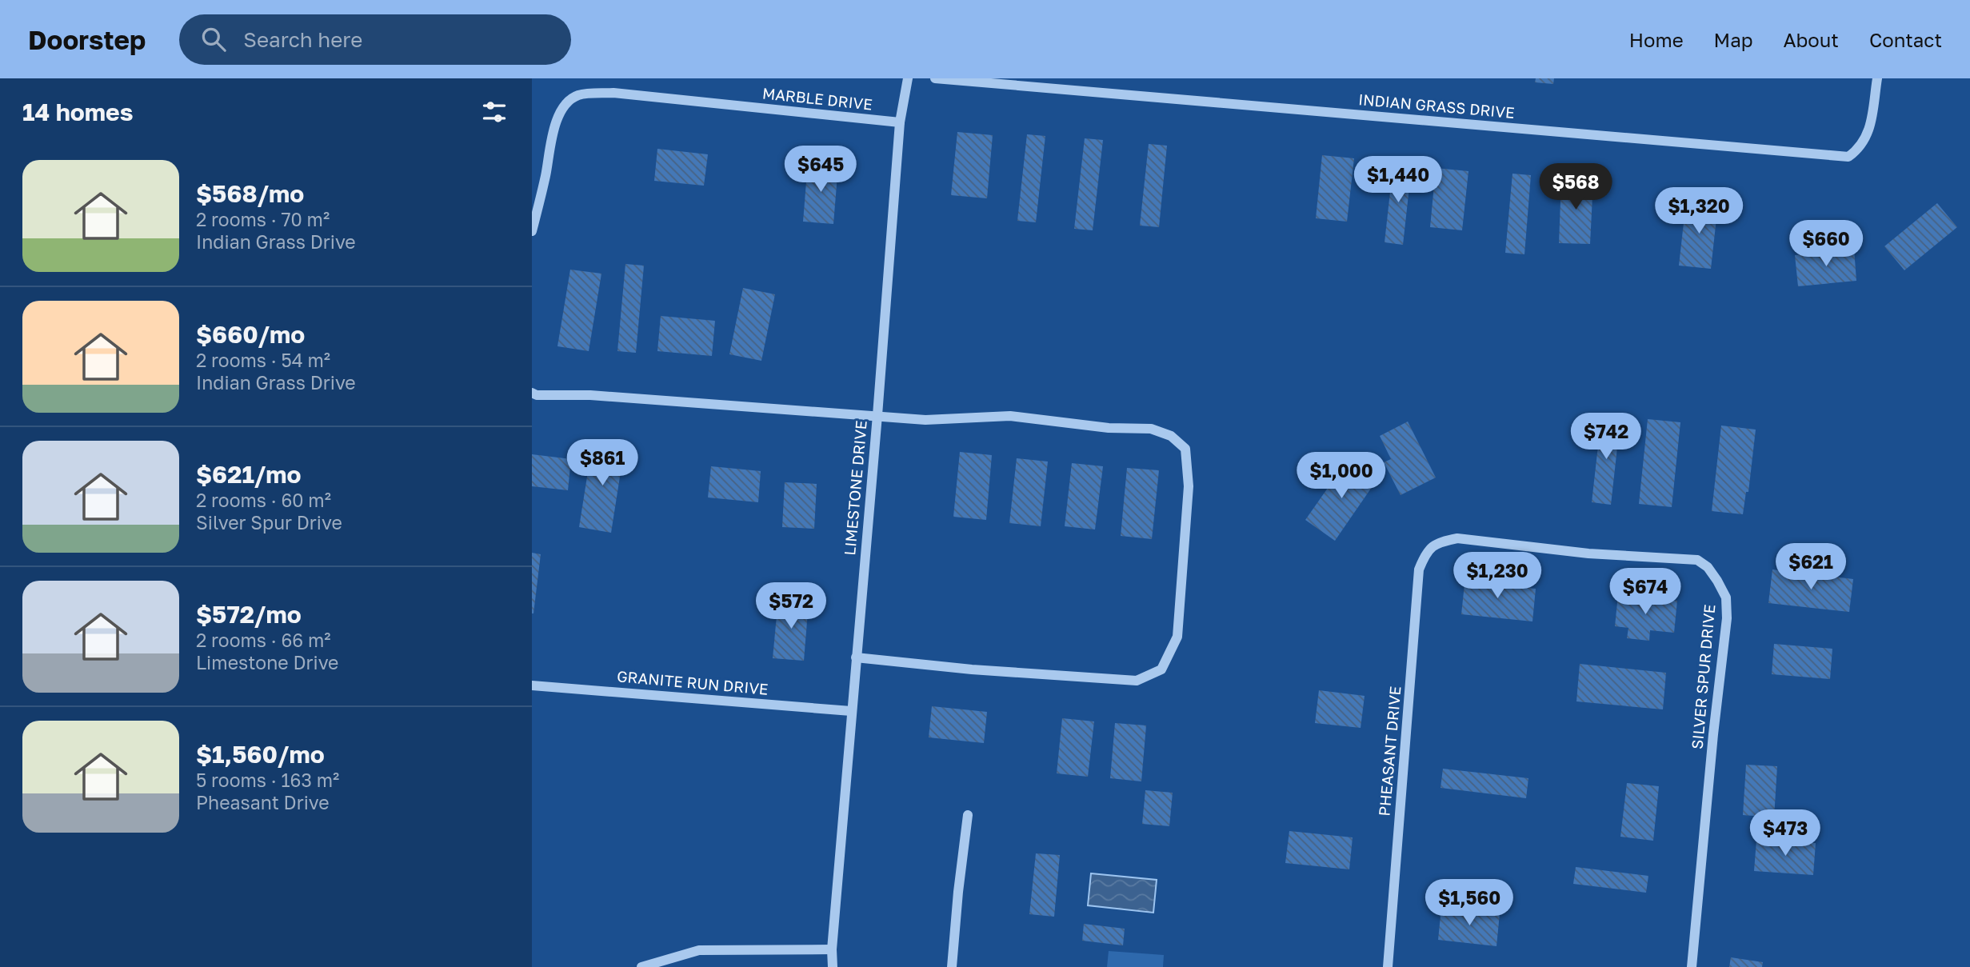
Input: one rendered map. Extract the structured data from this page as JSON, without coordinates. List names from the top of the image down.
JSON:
{
  "streets": {
    "street": [
      "MARBLE DRIVE",
      "INDIAN GRASS DRIVE",
      "LIMESTONE DRIVE",
      "SILVER SPUR DRIVE",
      "GRANITE RUN DRIVE",
      "PHEASANT DRIVE"
    ]
  },
  "crossings": [
    ["MARBLE DRIVE", "LIMESTONE DRIVE"],
    ["LIMESTONE DRIVE", "GRANITE RUN DRIVE"],
    ["SILVER SPUR DRIVE", "PHEASANT DRIVE"]
  ],
  "page": {
    "header": "Doorstep",
    "search": "Search here",
    "nav": [
      "Home",
      "Map",
      "About",
      "Contact"
    ],
    "heading": "14 homes",
    "list": [
      {
        "name": "$568/mo",
        "note": "2 rooms · 70 m² · Indian Grass Drive"
      },
      {
        "name": "$660/mo",
        "note": "2 rooms · 54 m² · Indian Grass Drive"
      },
      {
        "name": "$621/mo",
        "note": "2 rooms · 60 m² · Silver Spur Drive"
      },
      {
        "name": "$572/mo",
        "note": "2 rooms · 66 m² · Limestone Drive"
      },
      {
        "name": "$1,560/mo",
        "note": "5 rooms · 163 m² · Pheasant Drive"
      }
    ],
    "price": [
      "$645",
      "$1,440",
      "$568",
      "$1,320",
      "$660",
      "$742",
      "$861",
      "$1,000",
      "$621",
      "$1,230",
      "$674",
      "$572",
      "$473",
      "$1,560"
    ]
  }
}
